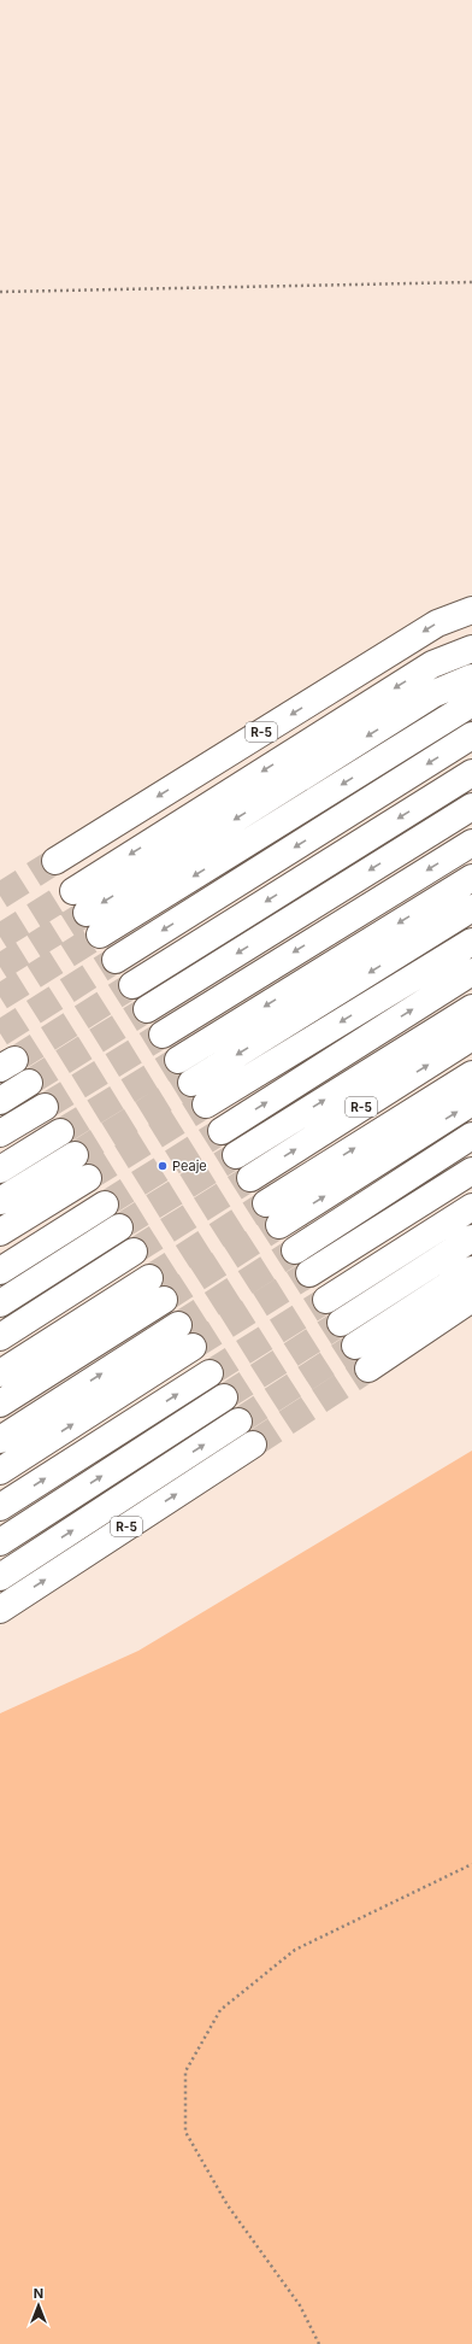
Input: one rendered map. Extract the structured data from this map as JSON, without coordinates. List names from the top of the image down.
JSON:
{
  "streets": {
    "highway": ["R-5"]
  },
  "places": ["Peaje"],
  "north": "top"
}
